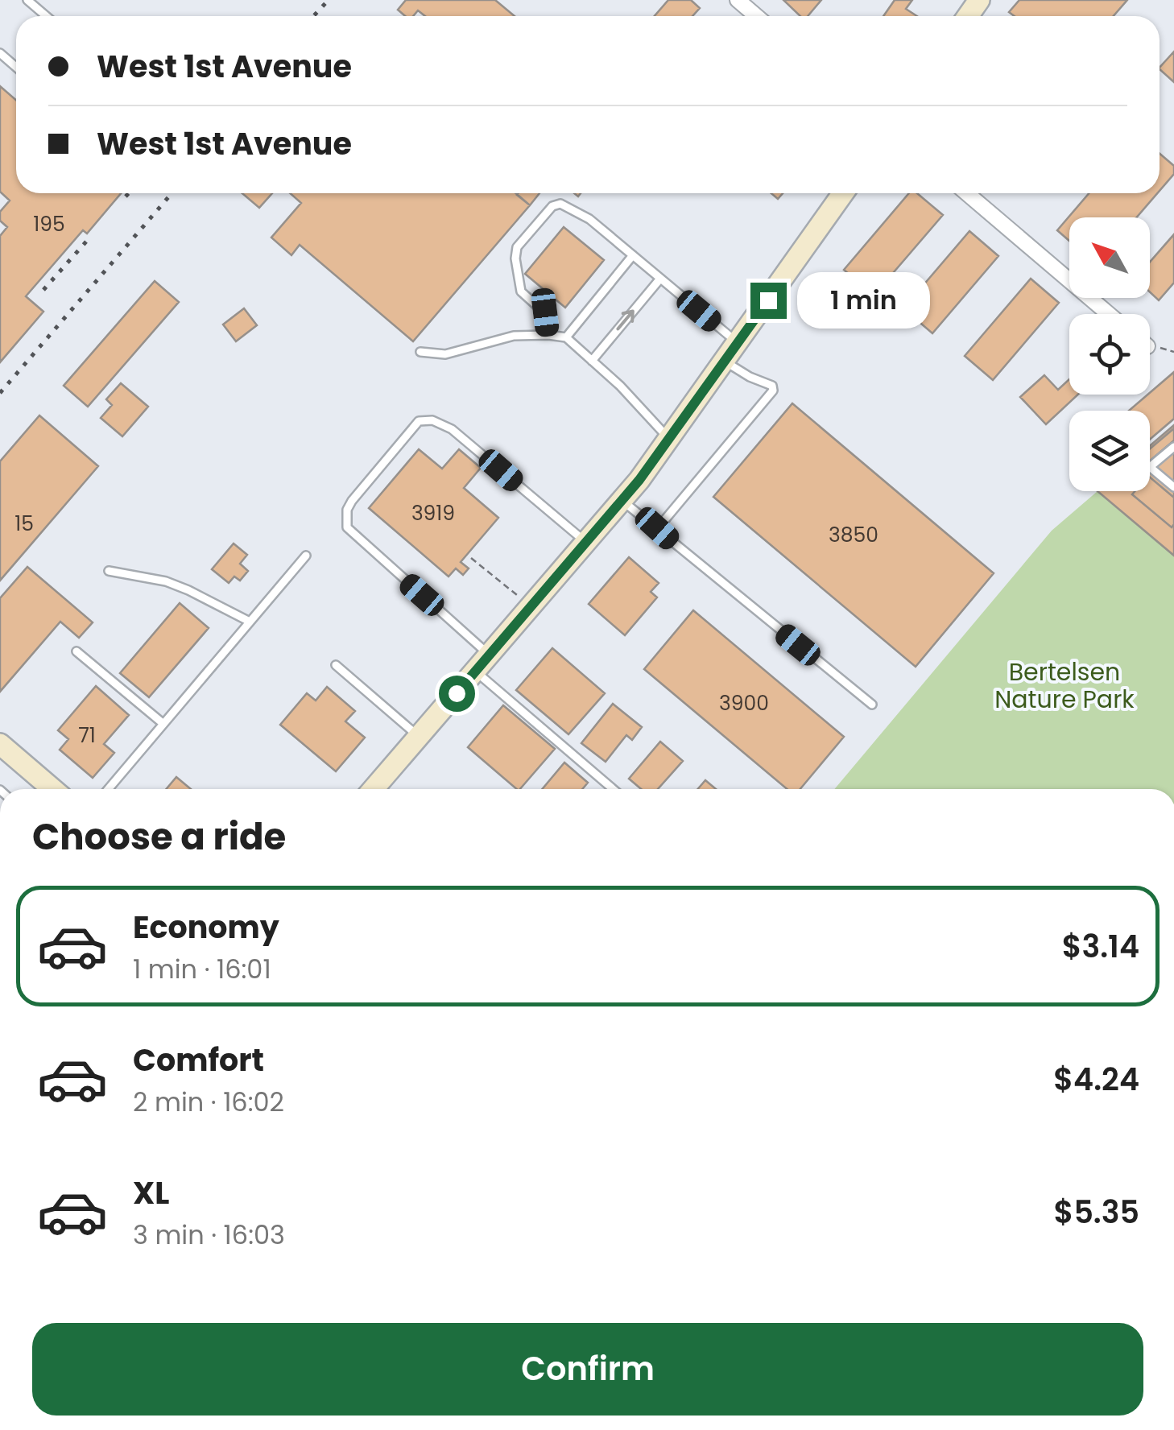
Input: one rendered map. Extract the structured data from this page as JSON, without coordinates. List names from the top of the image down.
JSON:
{
  "parks": ["Bertelsen Nature Park"],
  "house_numbers": [
    "195",
    "3919",
    "15",
    "3850",
    "3900",
    "71"
  ],
  "north": "top left",
  "page": {
    "banner": ["West 1st Avenue", "West 1st Avenue"],
    "bubble": "1 min",
    "heading": "Choose a ride",
    "list": [
      {
        "name": "Economy",
        "note": "1 min · 16:01",
        "value": "$3.14"
      },
      {
        "name": "Comfort",
        "note": "2 min · 16:02",
        "value": "$4.24"
      },
      {
        "name": "XL",
        "note": "3 min · 16:03",
        "value": "$5.35"
      }
    ],
    "buttons": "Confirm"
  }
}
